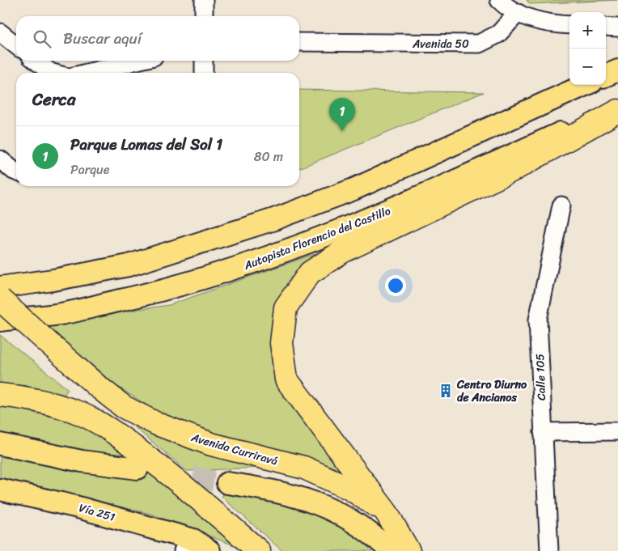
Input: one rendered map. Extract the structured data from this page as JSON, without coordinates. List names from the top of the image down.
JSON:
{
  "streets": {
    "highway": ["Avenida Curriravá"],
    "main road": ["Autopista Florencio del Castillo", "Vía 251"],
    "street": ["Avenida 50", "Calle 105"]
  },
  "places": {
    "building": ["Centro Diurno de Ancianos"]
  },
  "page": {
    "map_buttons": ["+", "−"],
    "search": "Buscar aquí",
    "heading": "Cerca",
    "pins": "1",
    "list": [
      {
        "mark": "1",
        "name": "Parque Lomas del Sol 1",
        "note": "Parque",
        "value": "80 m"
      }
    ]
  }
}
